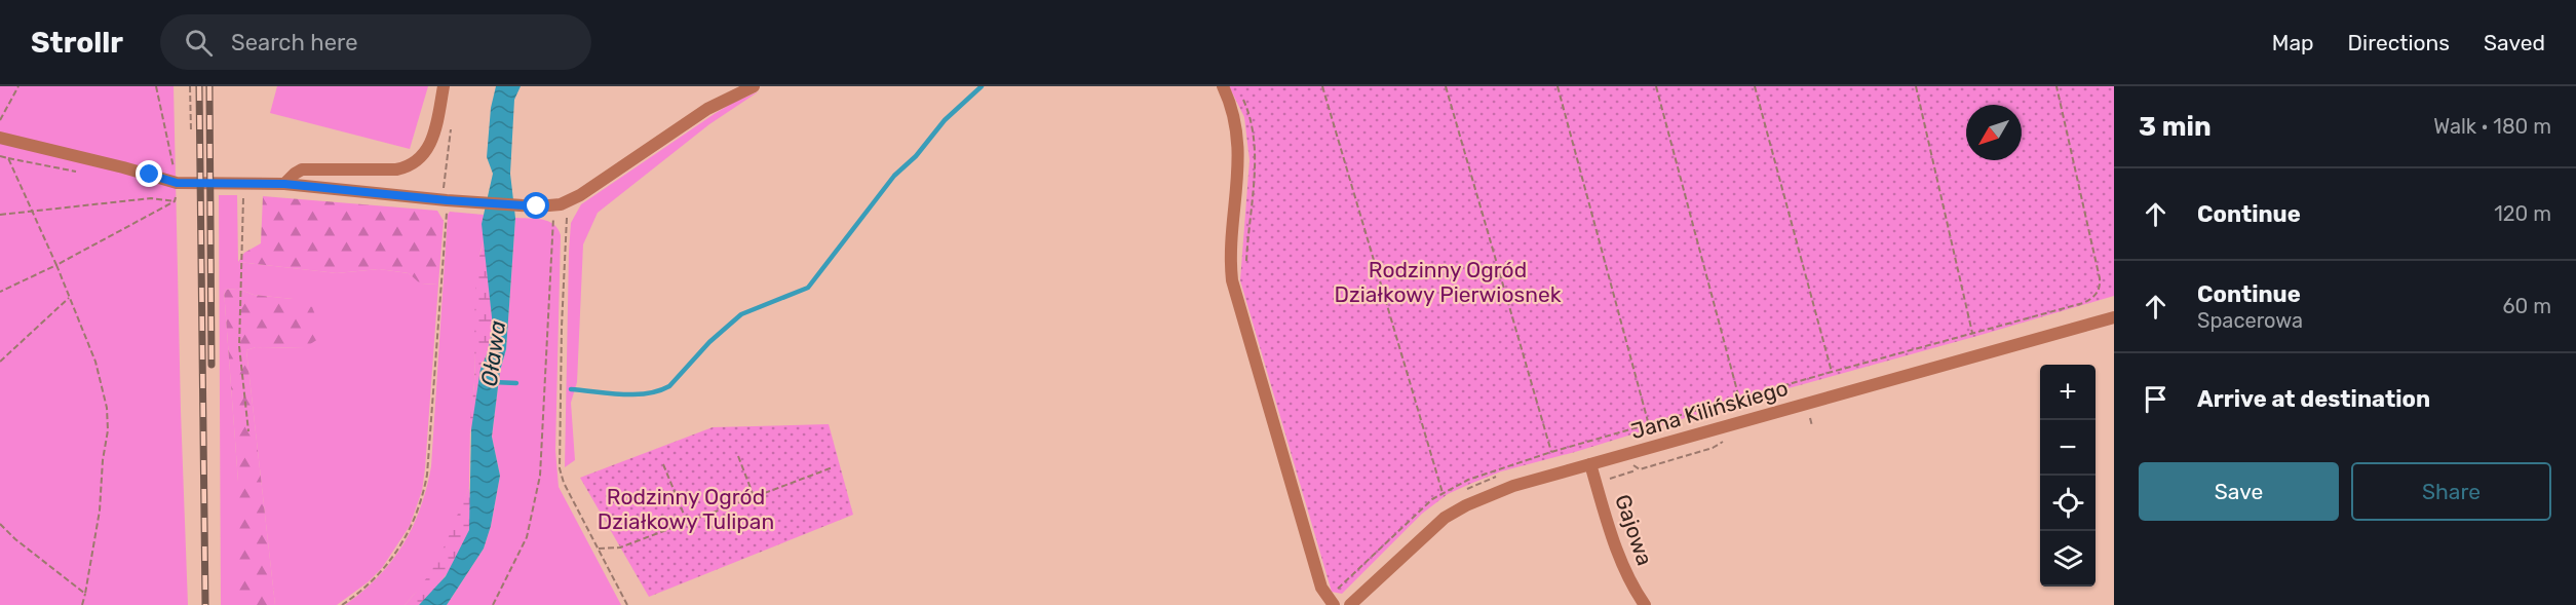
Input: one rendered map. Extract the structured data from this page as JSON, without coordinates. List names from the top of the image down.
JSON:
{
  "streets": {
    "street": ["Jana Kilińskiego", "Gajowa"]
  },
  "crossings": [
    ["Jana Kilińskiego", "Gajowa"]
  ],
  "water": ["Oława"],
  "parks": ["Rodzinny Ogród Działkowy Pierwiosnek", "Rodzinny Ogród Działkowy Tulipan"],
  "north": "bottom left",
  "page": {
    "header": "Strollr",
    "search": "Search here",
    "nav": ["Map", "Directions", "Saved"],
    "heading": ["3 min", "Walk · 180 m"],
    "list": [
      ["Continue", "120 m"],
      ["Continue", "Spacerowa", "60 m"],
      "Arrive at destination"
    ],
    "map_buttons": ["+", "−"],
    "buttons": ["Save", "Share"]
  }
}
